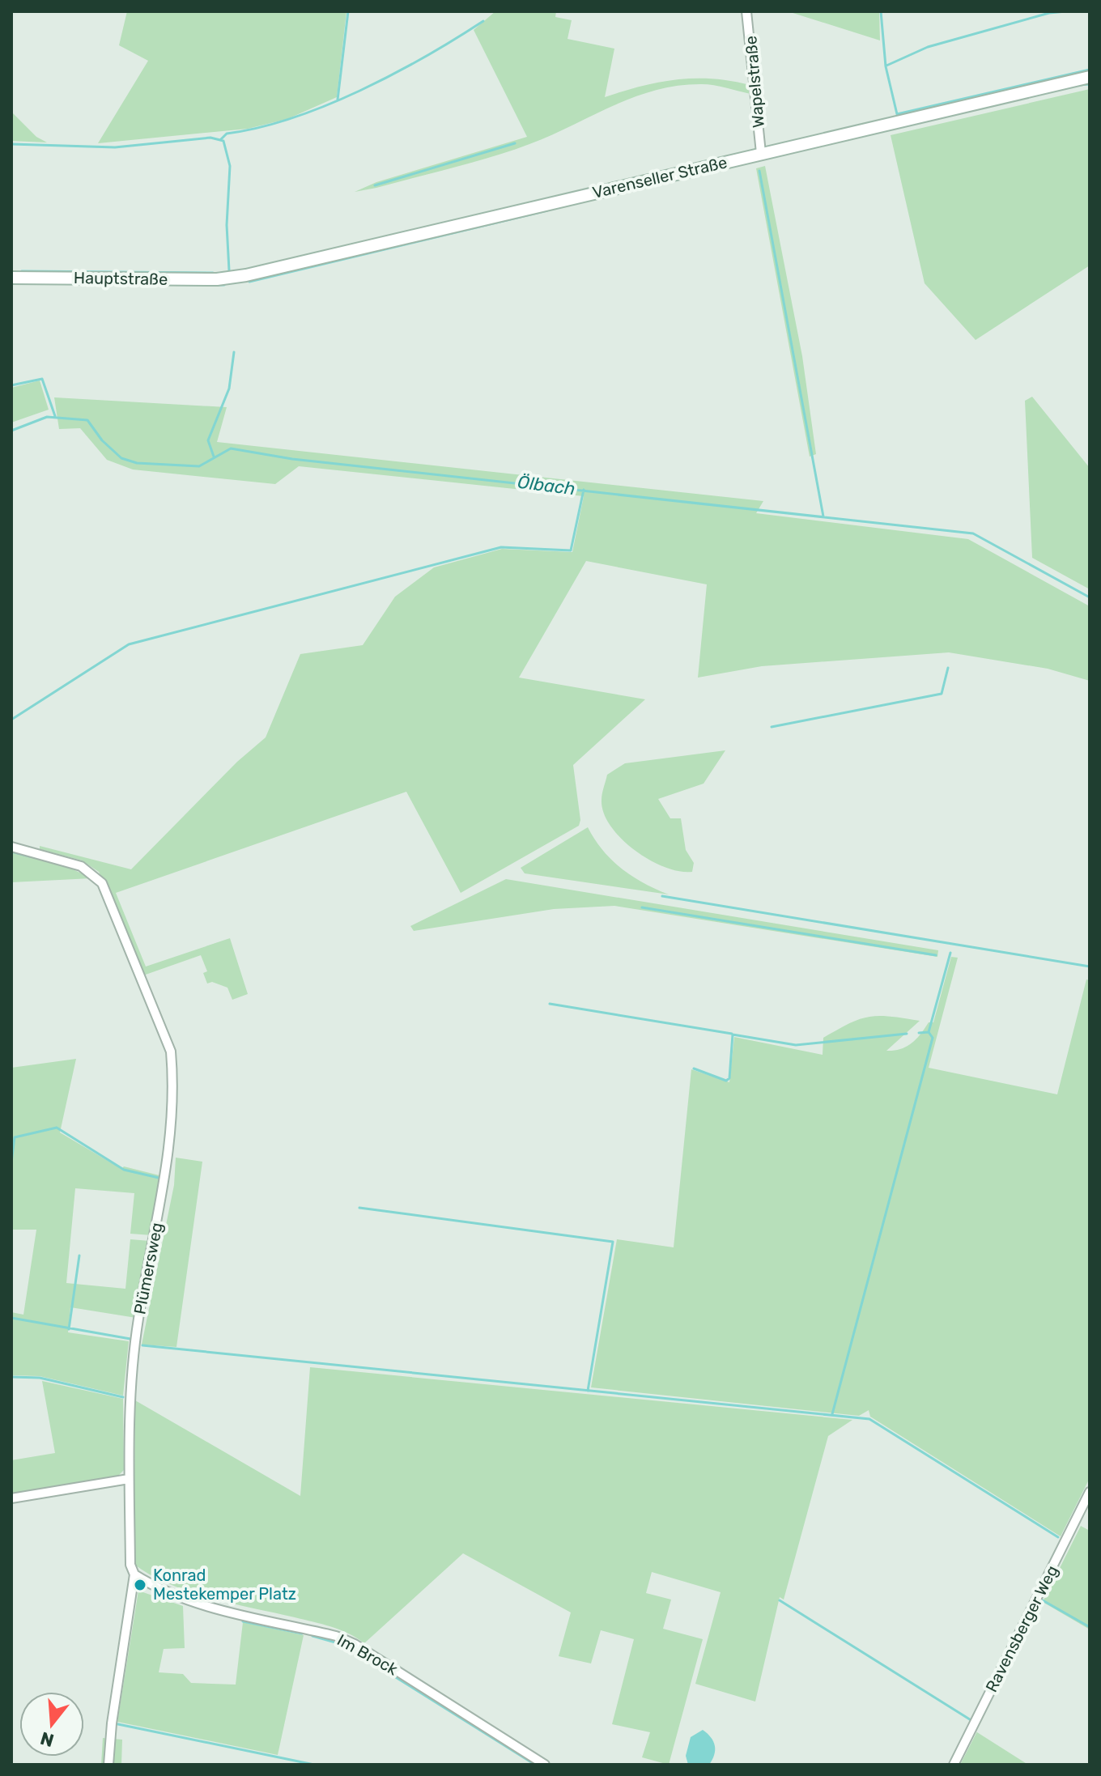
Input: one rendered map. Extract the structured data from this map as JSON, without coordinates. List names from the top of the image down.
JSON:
{
  "streets": {
    "main road": ["Varenseller Straße", "Hauptstraße"],
    "street": [
      "Wapelstraße",
      "Plümersweg",
      "Ravensberger Weg",
      "Im Brock"
    ]
  },
  "crossings": [
    ["Wapelstraße", "Varenseller Straße"],
    ["Varenseller Straße", "Hauptstraße"],
    ["Plümersweg", "Im Brock"]
  ],
  "water": ["Ölbach"],
  "places": ["Konrad Mestekemper Platz"],
  "north": "bottom"
}
